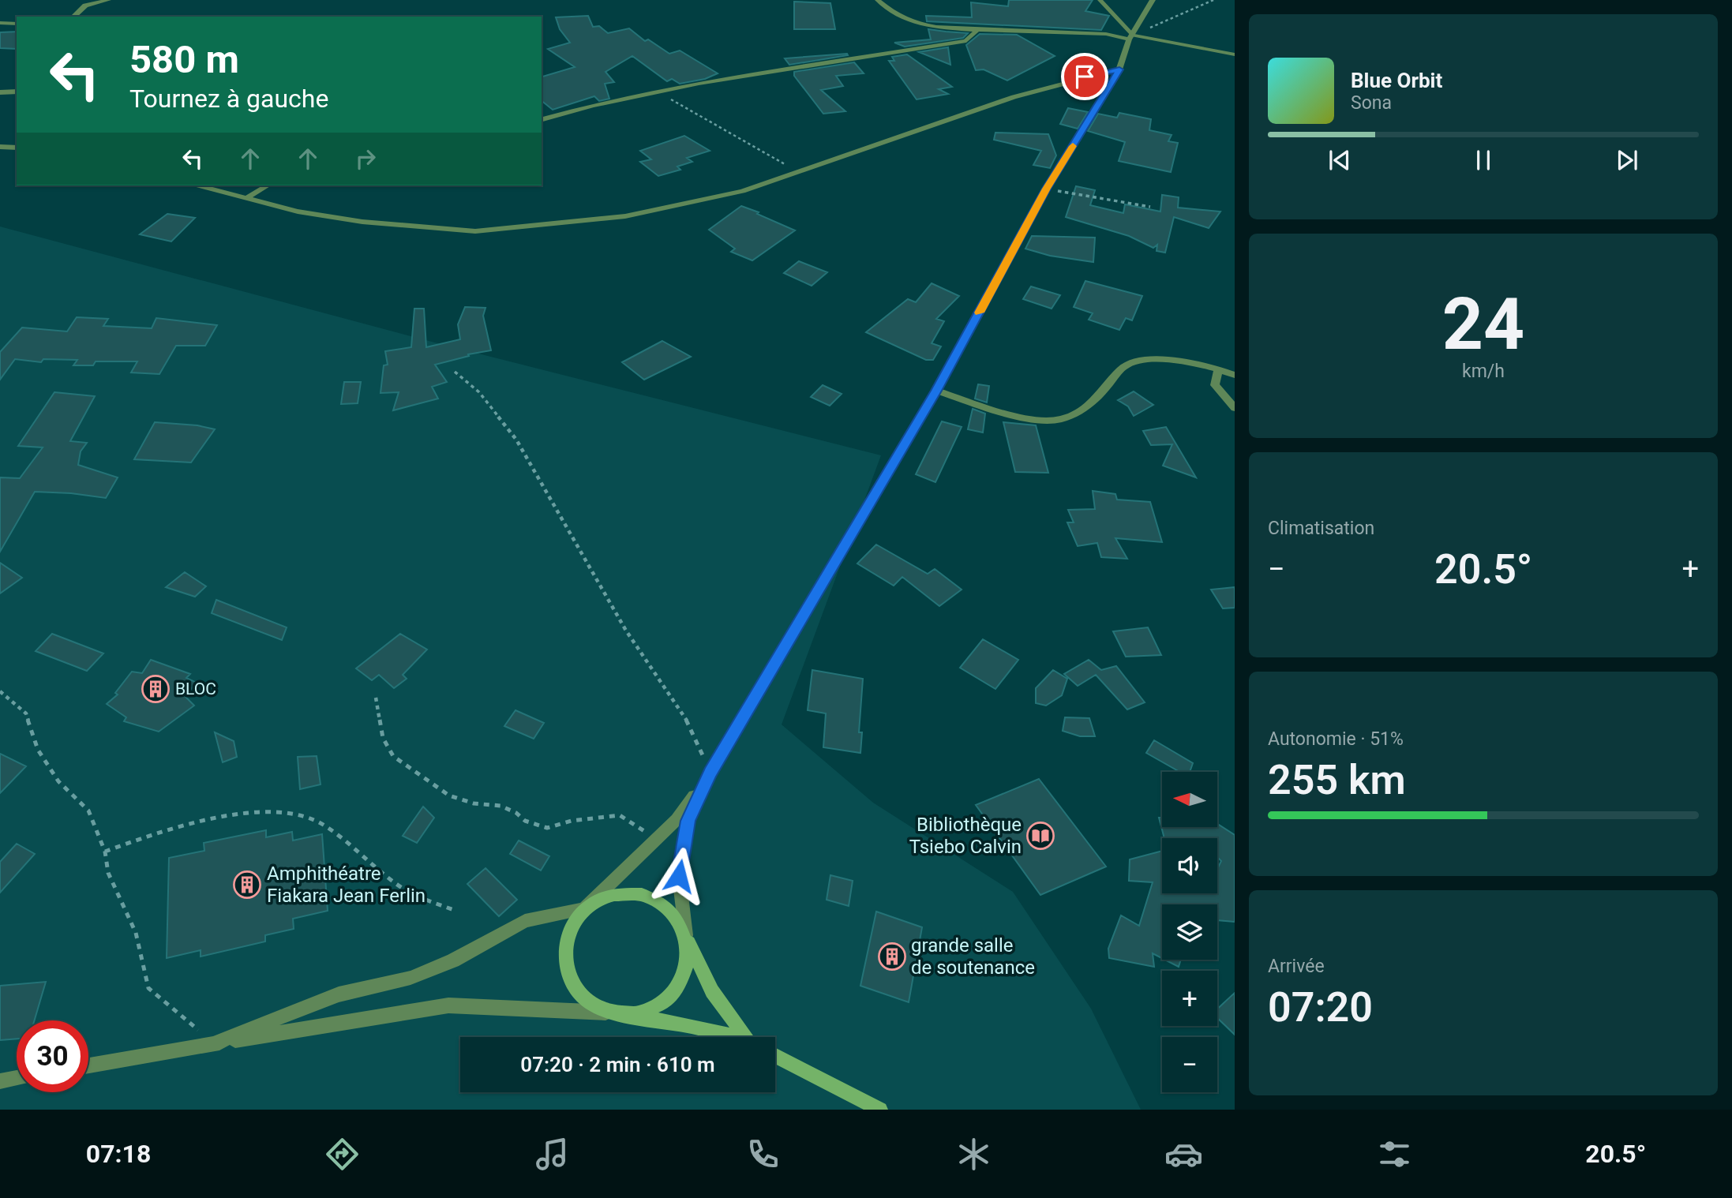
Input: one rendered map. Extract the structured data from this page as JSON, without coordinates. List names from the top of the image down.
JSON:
{
  "places": {
    "building": ["BLOC", "Amphithéatre Fiakara Jean Ferlin", "grande salle de soutenance"],
    "library": ["Bibliothèque Tsiebo Calvin"]
  },
  "north": "left",
  "page": {
    "turn": ["580 m", "Tournez à gauche"],
    "song": ["Blue Orbit", "Sona"],
    "tile": [
      ["24", "km/h"],
      "Climatisation",
      ["Autonomie · 51%", "255 km"],
      ["Arrivée", "07:20"]
    ],
    "heat": ["−", "20.5°", "+"],
    "map_buttons": ["+", "−"],
    "limit": "30",
    "trip": "07:20 · 2 min · 610 m",
    "tabs": ["07:18", "20.5°"]
  }
}
